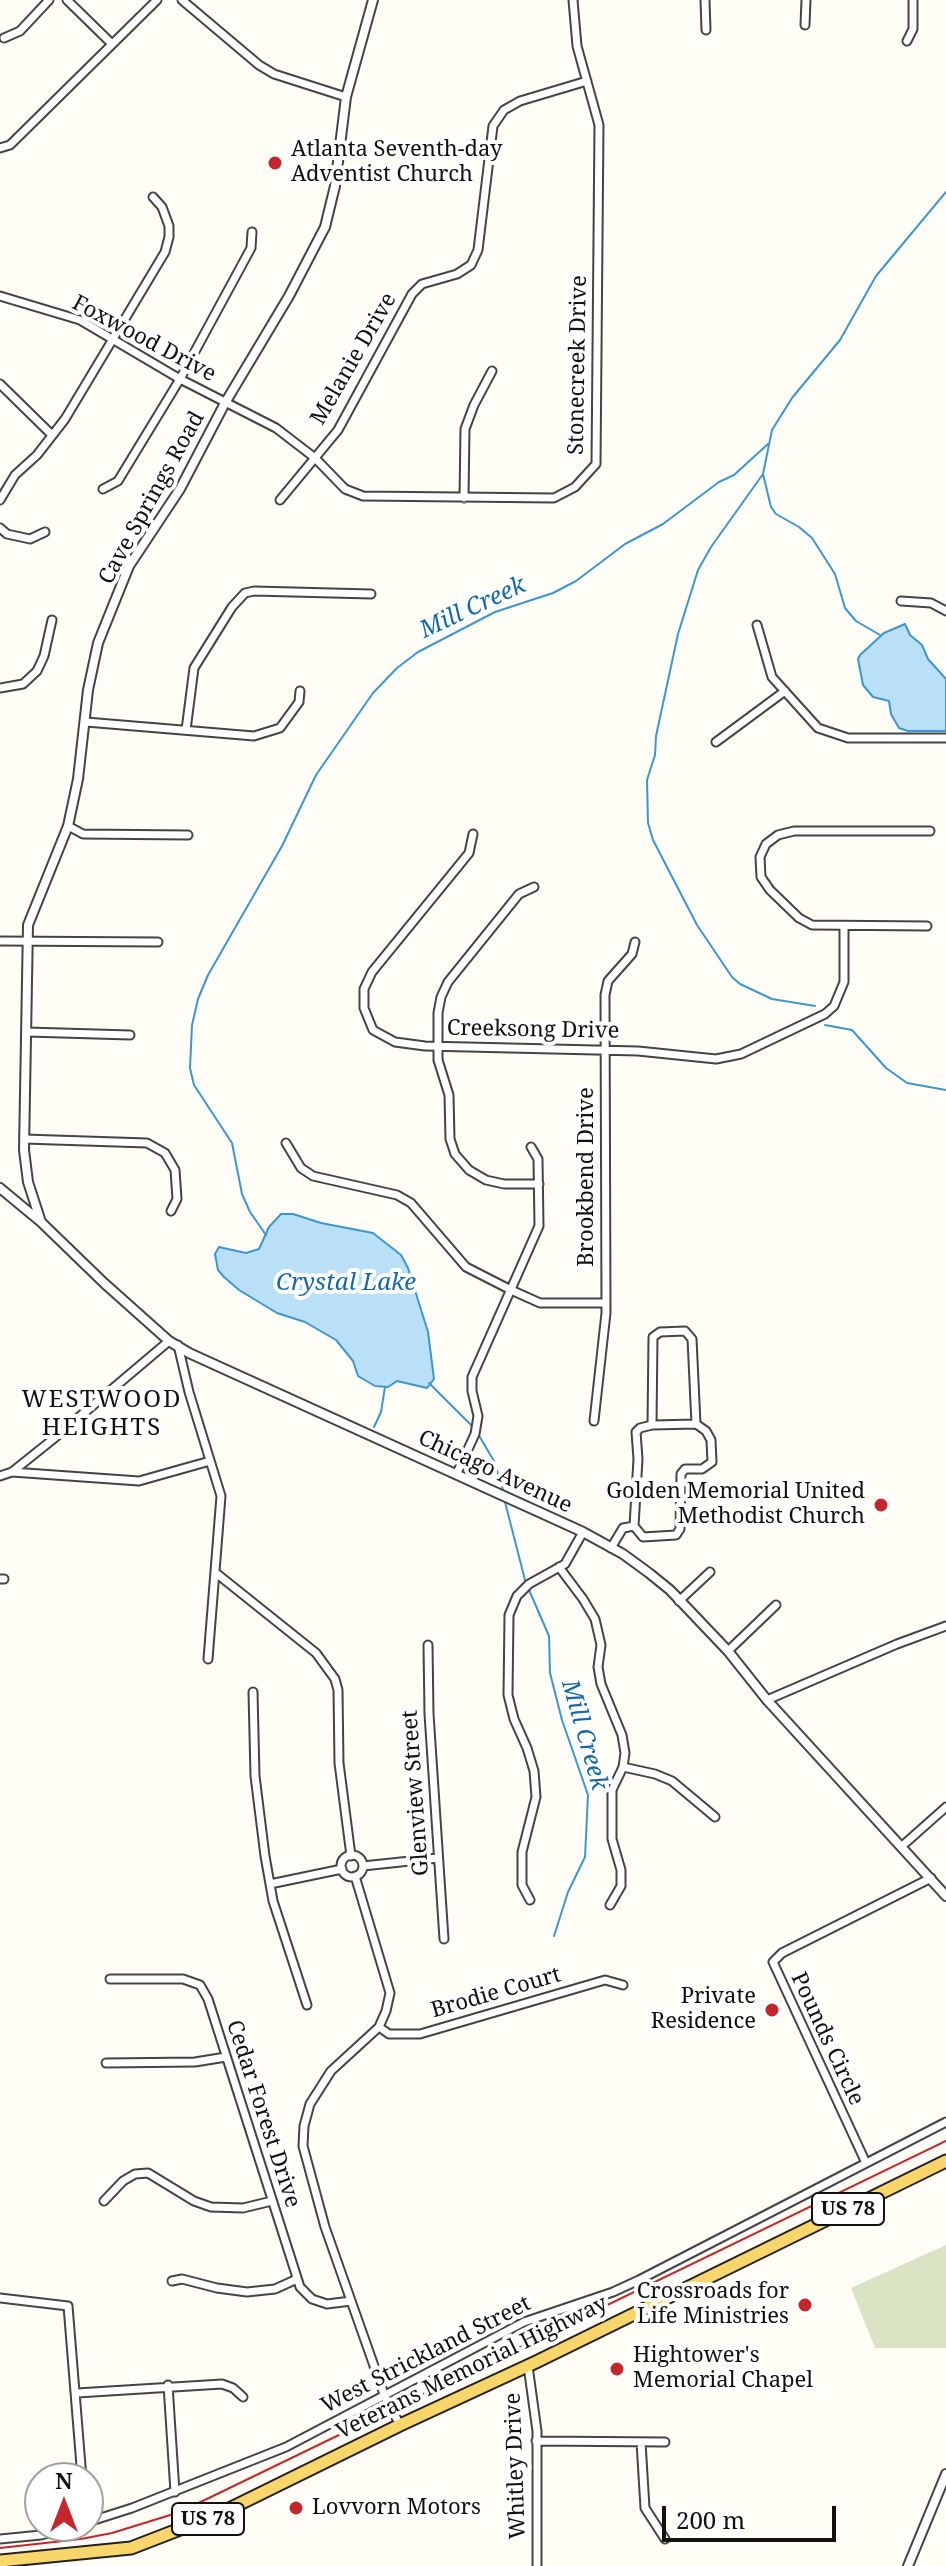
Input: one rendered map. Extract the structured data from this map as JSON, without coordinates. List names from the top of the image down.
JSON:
{
  "streets": {
    "main road": ["US 78", "Veterans Memorial Highway"],
    "street": [
      "Foxwood Drive",
      "Melanie Drive",
      "Stonecreek Drive",
      "Cave Springs Road",
      "Creeksong Drive",
      "Brookbend Drive",
      "Chicago Avenue",
      "Glenview Street",
      "Brodie Court",
      "Pounds Circle",
      "Cedar Forest Drive",
      "West Strickland Street",
      "Whitley Drive"
    ]
  },
  "crossings": [
    ["Foxwood Drive", "Stonecreek Drive"],
    ["Foxwood Drive", "Cave Springs Road"],
    ["Melanie Drive", "Stonecreek Drive"],
    ["Stonecreek Drive", "Cave Springs Road"],
    ["Cave Springs Road", "Chicago Avenue"],
    ["Creeksong Drive", "Brookbend Drive"],
    ["Chicago Avenue", "Pounds Circle"],
    ["Pounds Circle", "West Strickland Street"],
    ["Veterans Memorial Highway", "Whitley Drive"]
  ],
  "districts": ["WESTWOOD HEIGHTS"],
  "water": ["Mill Creek", "Crystal Lake"],
  "places": [
    "Atlanta Seventh-day Adventist Church",
    "Golden Memorial United Methodist Church",
    "Private Residence",
    "Crossroads for Life Ministries",
    "Hightower's Memorial Chapel",
    "Lovvorn Motors"
  ],
  "scale_bar": "200 m",
  "north": "top"
}
